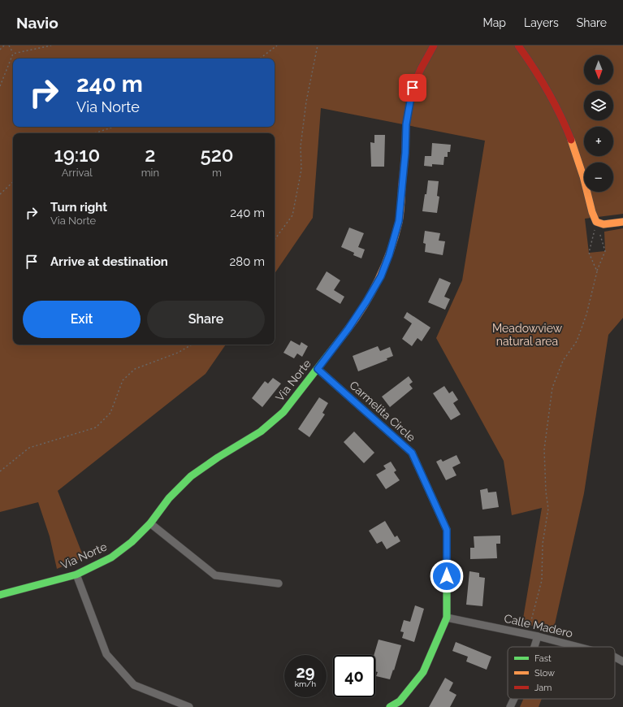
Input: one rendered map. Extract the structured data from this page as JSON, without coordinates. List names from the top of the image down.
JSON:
{
  "streets": {
    "street": ["Via Norte", "Carmelita Circle", "Calle Madero"]
  },
  "crossings": [
    ["Via Norte", "Carmelita Circle"],
    ["Carmelita Circle", "Calle Madero"]
  ],
  "parks": ["Meadowview natural area"],
  "legend": ["Fast", "Slow", "Jam"],
  "north": "bottom",
  "page": {
    "header": "Navio",
    "nav": ["Map", "Layers", "Share"],
    "map_buttons": ["+", "−"],
    "turn": ["240 m", "Via Norte"],
    "eta": [
      "19:10",
      "Arrival",
      "2",
      "min",
      "520",
      "m"
    ],
    "list": [
      {
        "name": "Turn right",
        "note": "Via Norte",
        "value": "240 m"
      },
      {
        "name": "Arrive at destination",
        "value": "280 m"
      }
    ],
    "buttons": ["Exit", "Share"],
    "speed": "29 km/h",
    "limit": "40"
  }
}
